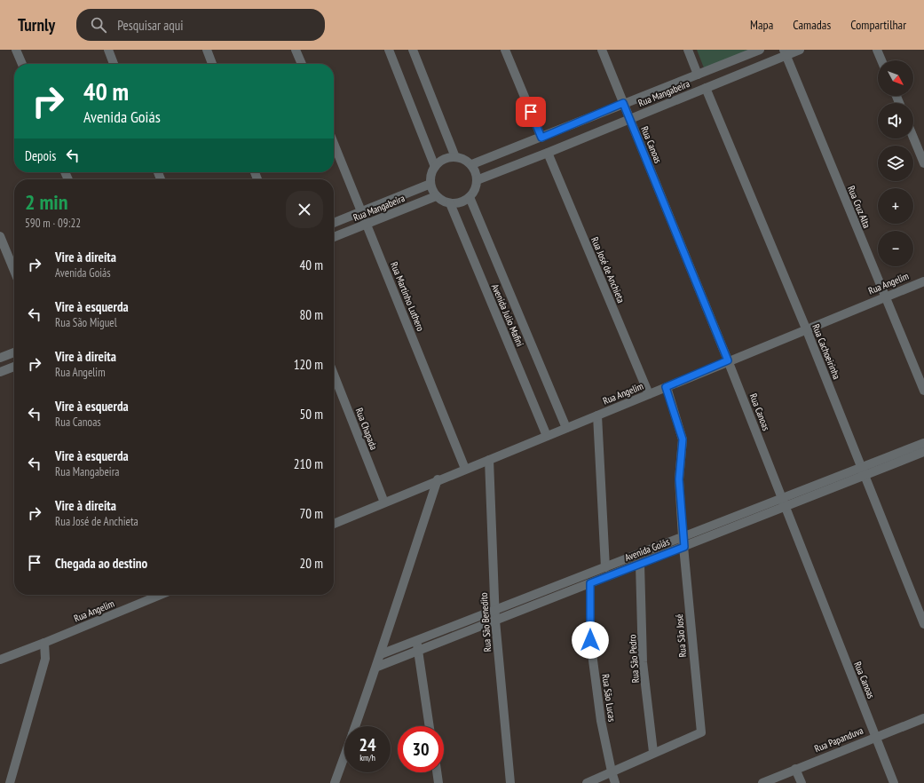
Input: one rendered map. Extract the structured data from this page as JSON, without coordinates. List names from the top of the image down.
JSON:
{
  "streets": {
    "street": [
      "Rua Mangabeira",
      "Rua Canoas",
      "Rua Cruz Alta",
      "Rua José de Anchieta",
      "Rua Angelim",
      "Rua Martinho Luthero",
      "Avenida Julio Mafini",
      "Rua Cachoeirinha",
      "Rua Chapada",
      "Avenida Goiás",
      "Rua São Benedito",
      "Rua São José",
      "Rua São Pedro",
      "Rua São Lucas",
      "Rua Papanduva"
    ]
  },
  "crossings": [
    ["Rua Mangabeira", "Rua Canoas"],
    ["Rua Mangabeira", "Rua Cruz Alta"],
    ["Rua Mangabeira", "Rua José de Anchieta"],
    ["Rua Mangabeira", "Rua Martinho Luthero"],
    ["Rua Mangabeira", "Avenida Julio Mafini"],
    ["Rua Mangabeira", "Rua Cachoeirinha"],
    ["Rua Canoas", "Rua Angelim"],
    ["Rua Canoas", "Avenida Goiás"],
    ["Rua Canoas", "Rua Papanduva"],
    ["Rua Cruz Alta", "Rua Angelim"],
    ["Rua José de Anchieta", "Rua Angelim"],
    ["Rua Angelim", "Rua Martinho Luthero"],
    ["Rua Angelim", "Avenida Julio Mafini"],
    ["Rua Angelim", "Rua Cachoeirinha"],
    ["Rua Angelim", "Rua Chapada"],
    ["Rua Angelim", "Rua São Benedito"],
    ["Rua Angelim", "Rua São José"],
    ["Rua Cachoeirinha", "Avenida Goiás"],
    ["Avenida Goiás", "Rua São Benedito"],
    ["Avenida Goiás", "Rua São José"],
    ["Avenida Goiás", "Rua São Pedro"],
    ["Avenida Goiás", "Rua São Lucas"],
    ["Rua São José", "Rua São Pedro"]
  ],
  "north": "bottom right",
  "page": {
    "header": "Turnly",
    "search": "Pesquisar aqui",
    "nav": ["Mapa", "Camadas", "Compartilhar"],
    "map_buttons": ["+", "−"],
    "turn": ["40 m", "Avenida Goiás"],
    "then": "Depois",
    "heading": ["2 min", "590 m · 09:22"],
    "list": [
      {
        "name": "Vire à direita",
        "note": "Avenida Goiás",
        "value": "40 m"
      },
      {
        "name": "Vire à esquerda",
        "note": "Rua São Miguel",
        "value": "80 m"
      },
      {
        "name": "Vire à direita",
        "note": "Rua Angelim",
        "value": "120 m"
      },
      {
        "name": "Vire à esquerda",
        "note": "Rua Canoas",
        "value": "50 m"
      },
      {
        "name": "Vire à esquerda",
        "note": "Rua Mangabeira",
        "value": "210 m"
      },
      {
        "name": "Vire à direita",
        "note": "Rua José de Anchieta",
        "value": "70 m"
      },
      {
        "name": "Chegada ao destino",
        "value": "20 m"
      }
    ],
    "speed": "24 km/h",
    "limit": "30"
  }
}
